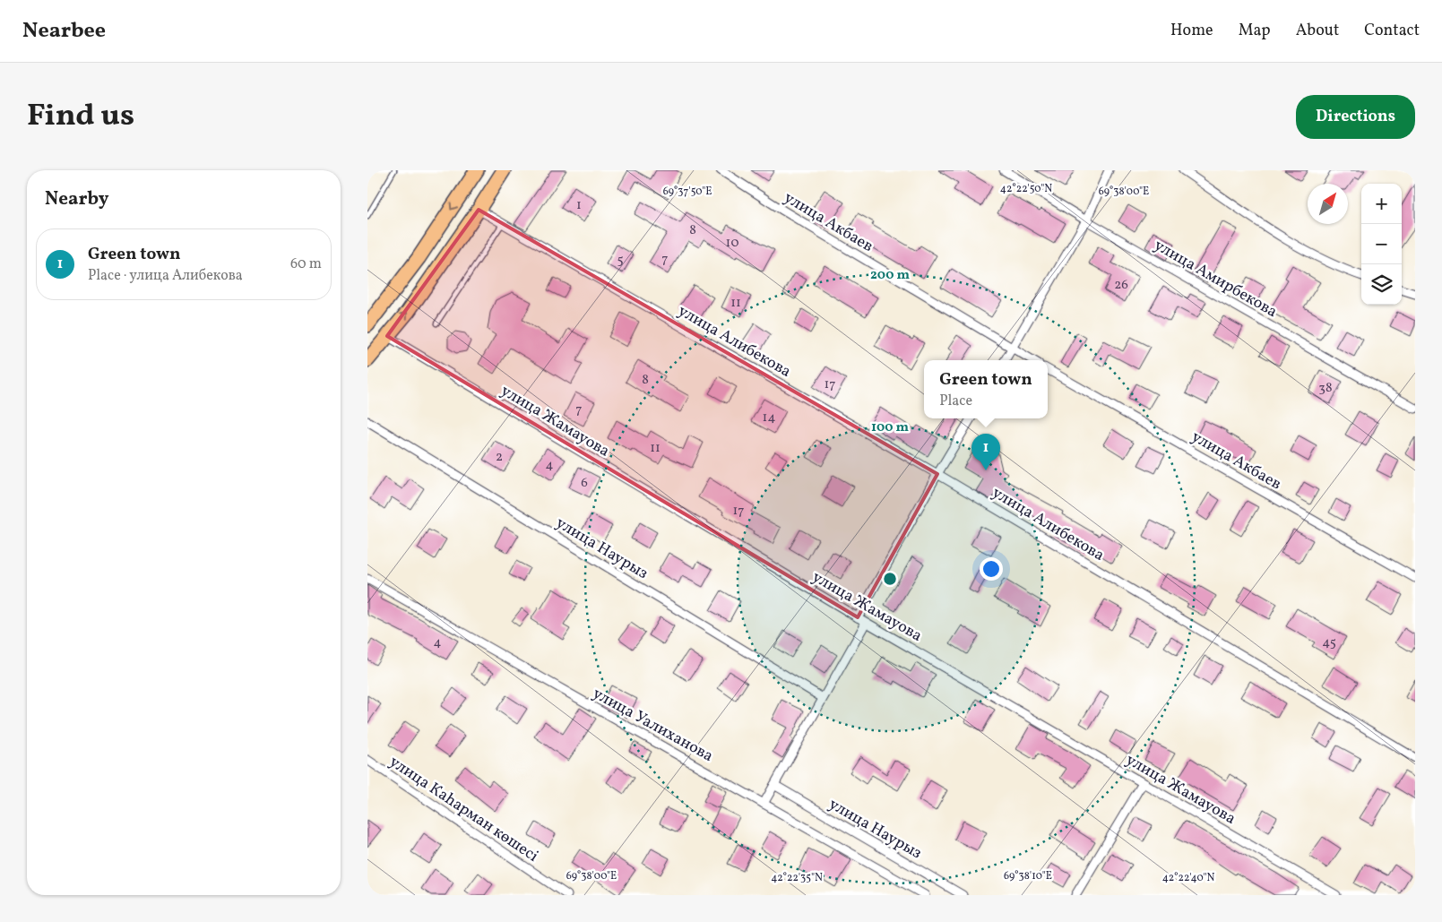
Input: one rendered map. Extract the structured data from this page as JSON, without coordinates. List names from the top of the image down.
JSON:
{
  "streets": {
    "street": [
      "улица Акбаев",
      "улица Амирбекова",
      "улица Алибекова",
      "улица Жамауова",
      "улица Наурыз",
      "улица Уалиханова",
      "улица Каһарман көшесі"
    ]
  },
  "house_numbers": [
    "1",
    "8",
    "10",
    "7",
    "5",
    "26",
    "11",
    "8",
    "17",
    "38",
    "7",
    "14",
    "11",
    "2",
    "4",
    "6",
    "17",
    "4",
    "45"
  ],
  "north": "top right",
  "page": {
    "header": "Nearbee",
    "nav": [
      "Home",
      "Map",
      "About",
      "Contact"
    ],
    "title": "Find us",
    "buttons": "Directions",
    "heading": "Nearby",
    "map_buttons": ["+", "−"],
    "list": [
      {
        "mark": "1",
        "name": "Green town",
        "note": "Place · улица Алибекова",
        "value": "60 m"
      }
    ],
    "popup": ["Green town", "Place"],
    "pins": "1"
  },
  "coordinates": [
    "42°22'50\"N",
    "69°37'50\"E",
    "69°38'00\"E",
    "69°38'10\"E",
    "42°22'35\"N",
    "42°22'40\"N"
  ],
  "rings": ["200 m", "100 m"]
}
